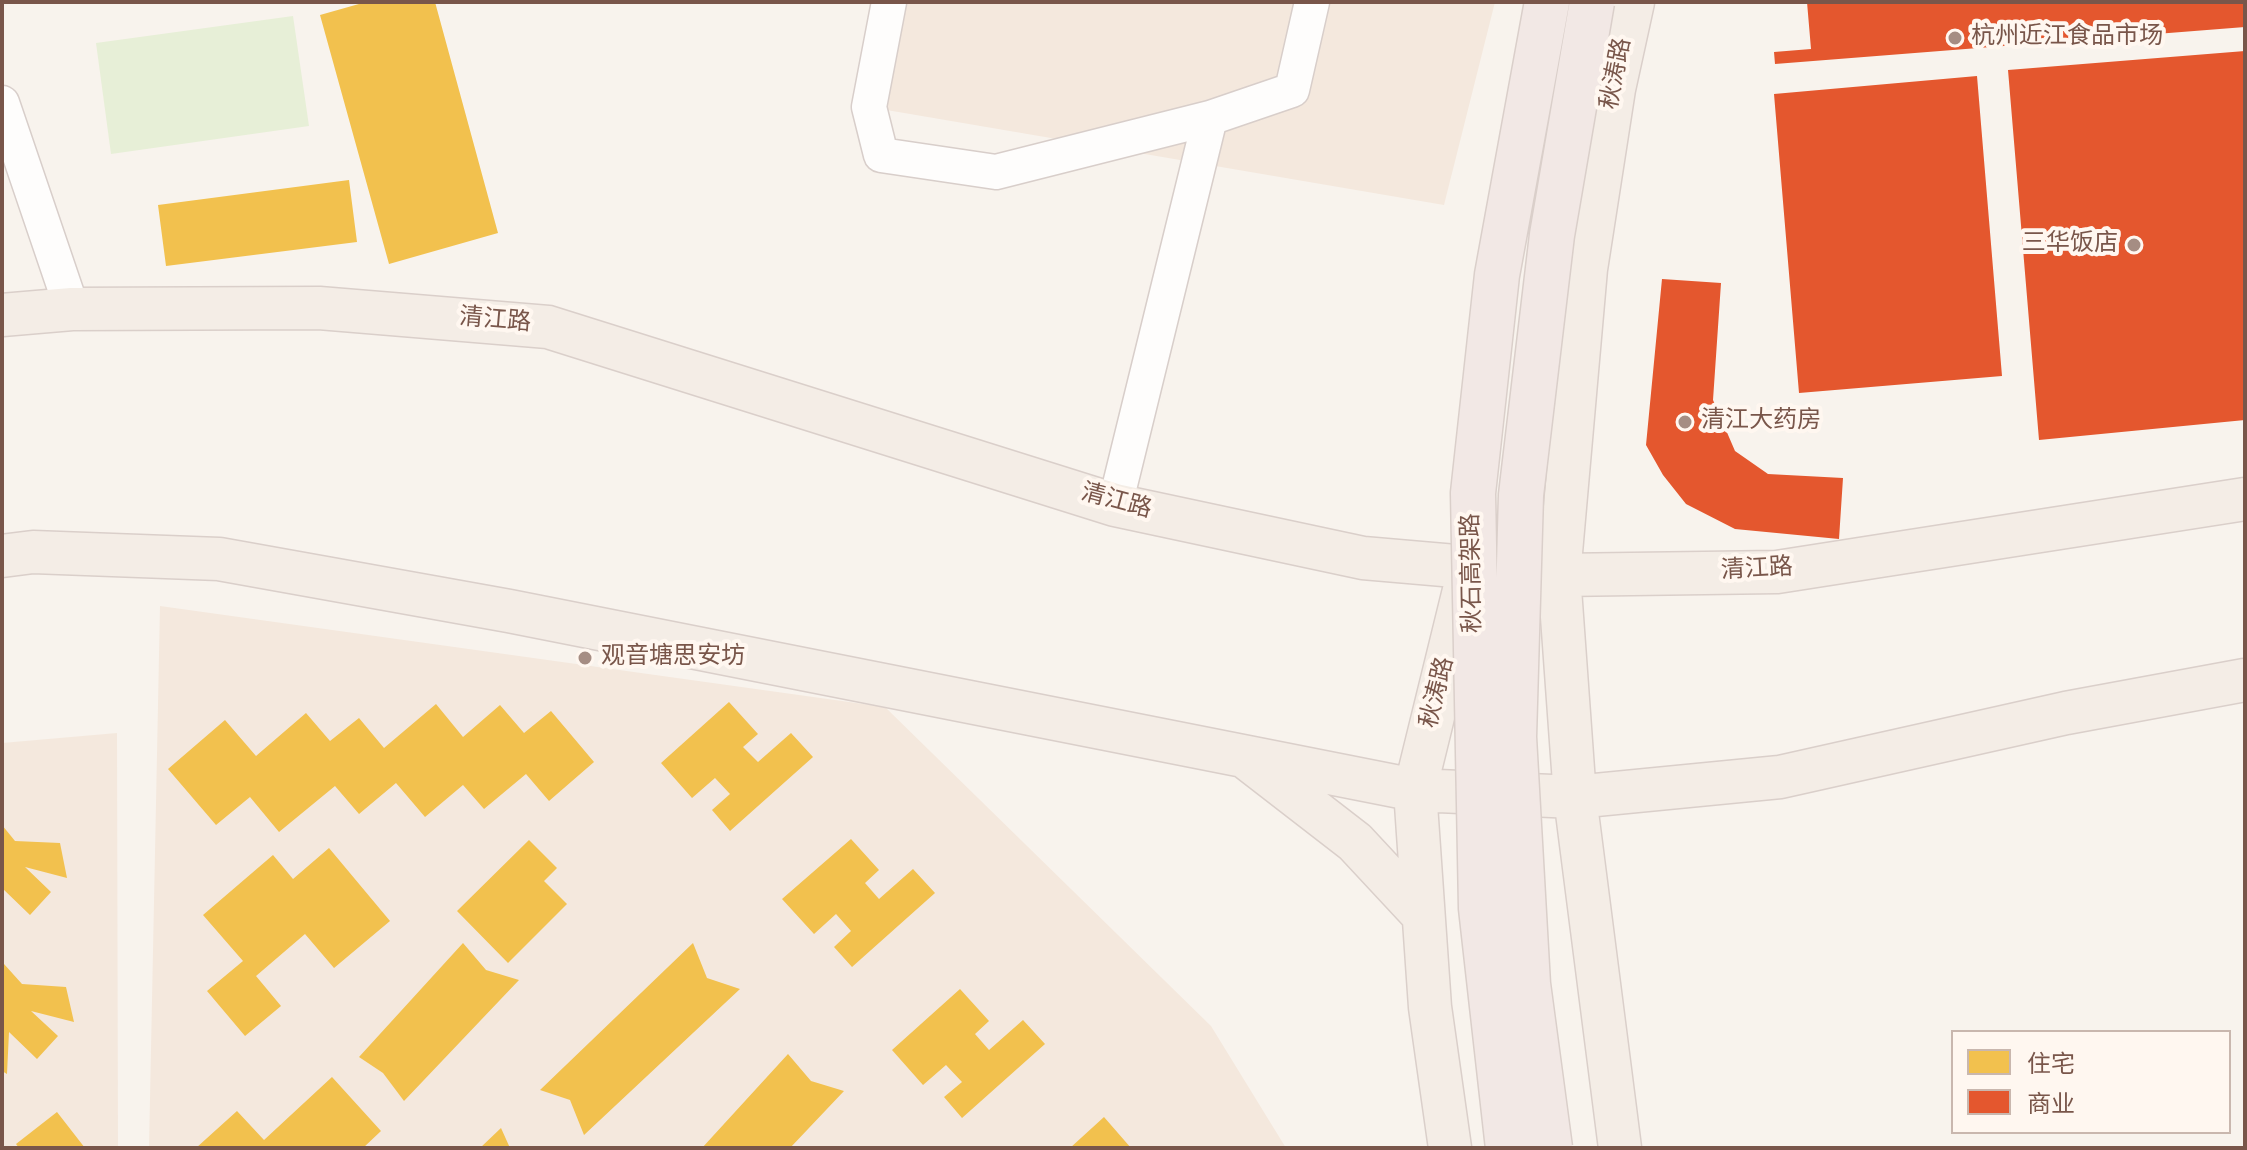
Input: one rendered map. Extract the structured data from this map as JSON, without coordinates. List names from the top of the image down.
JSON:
{
  "streets": {
    "highway": ["秋石高架路"],
    "main road": ["秋涛路", "清江路"]
  },
  "crossings": [
    ["秋涛路", "清江路"]
  ],
  "places": [
    "杭州近江食品市场",
    "三华饭店",
    "清江大药房",
    "观音塘思安坊"
  ],
  "legend": ["住宅", "商业"]
}
